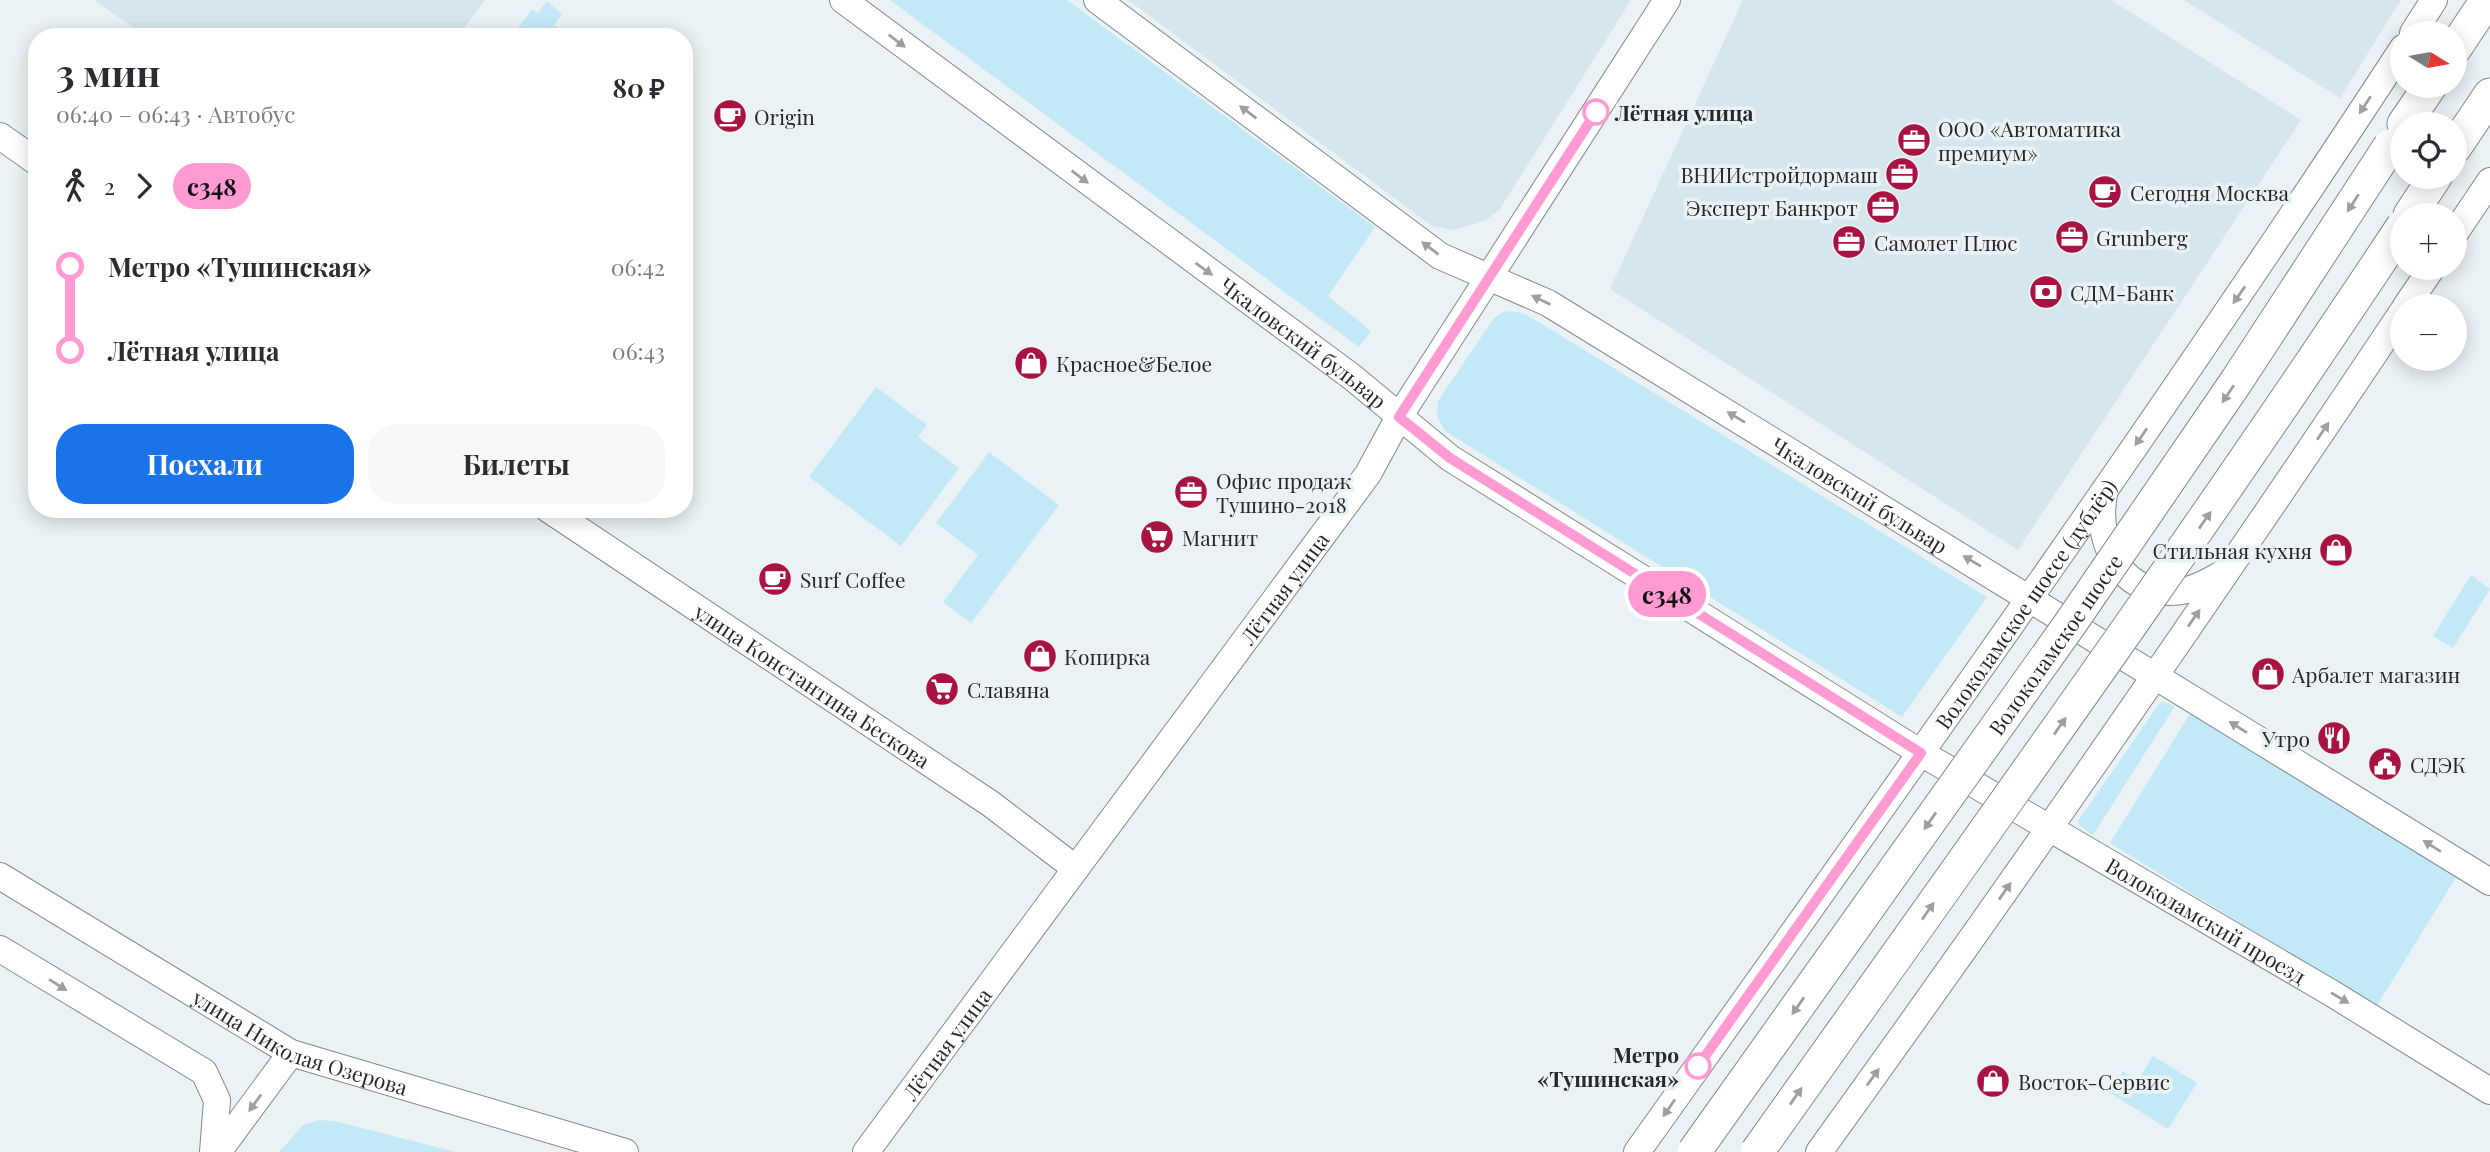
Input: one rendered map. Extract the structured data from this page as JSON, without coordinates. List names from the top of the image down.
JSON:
{
  "streets": {
    "main road": ["Волоколамское шоссе"],
    "street": [
      "Чкаловский бульвар",
      "Лётная улица",
      "Волоколамское шоссе (дублёр)",
      "улица Константина Бескова",
      "Волоколамский проезд",
      "улица Николая Озерова"
    ]
  },
  "crossings": [
    ["Чкаловский бульвар", "Лётная улица"],
    ["Чкаловский бульвар", "Волоколамское шоссе (дублёр)"],
    ["Чкаловский бульвар", "Волоколамский проезд"],
    ["Лётная улица", "улица Константина Бескова"],
    ["Волоколамское шоссе (дублёр)", "Волоколамский проезд"]
  ],
  "places": {
    "other": ["Лётная улица", "Метро «Тушинская»"],
    "cafe": ["Origin", "Сегодня Москва", "Surf Coffee"],
    "office": [
      "ООО «Автоматика премиум»",
      "ВНИИстройдормаш",
      "Эксперт Банкрот",
      "Grunberg",
      "Самолет Плюс",
      "Офис продаж Тушино-2018"
    ],
    "bank": ["СДМ-Банк"],
    "shop": [
      "Красное&Белое",
      "Стильная кухня",
      "Копирка",
      "Арбалет магазин",
      "Восток-Сервис"
    ],
    "supermarket": ["Магнит", "Славяна"],
    "restaurant": ["Утро"],
    "public building": ["СДЭК"]
  },
  "lines": ["bus line с348"],
  "north": "right",
  "page": {
    "on_map": "с348",
    "map_buttons": ["+", "−"],
    "heading": ["3 мин", "06:40 – 06:43 · Автобус", "80 ₽"],
    "legs": ["2", "с348"],
    "list": [
      {
        "name": "Метро «Тушинская»",
        "value": "06:42"
      },
      {
        "name": "Лётная улица",
        "value": "06:43"
      }
    ],
    "buttons": ["Поехали", "Билеты"]
  }
}
